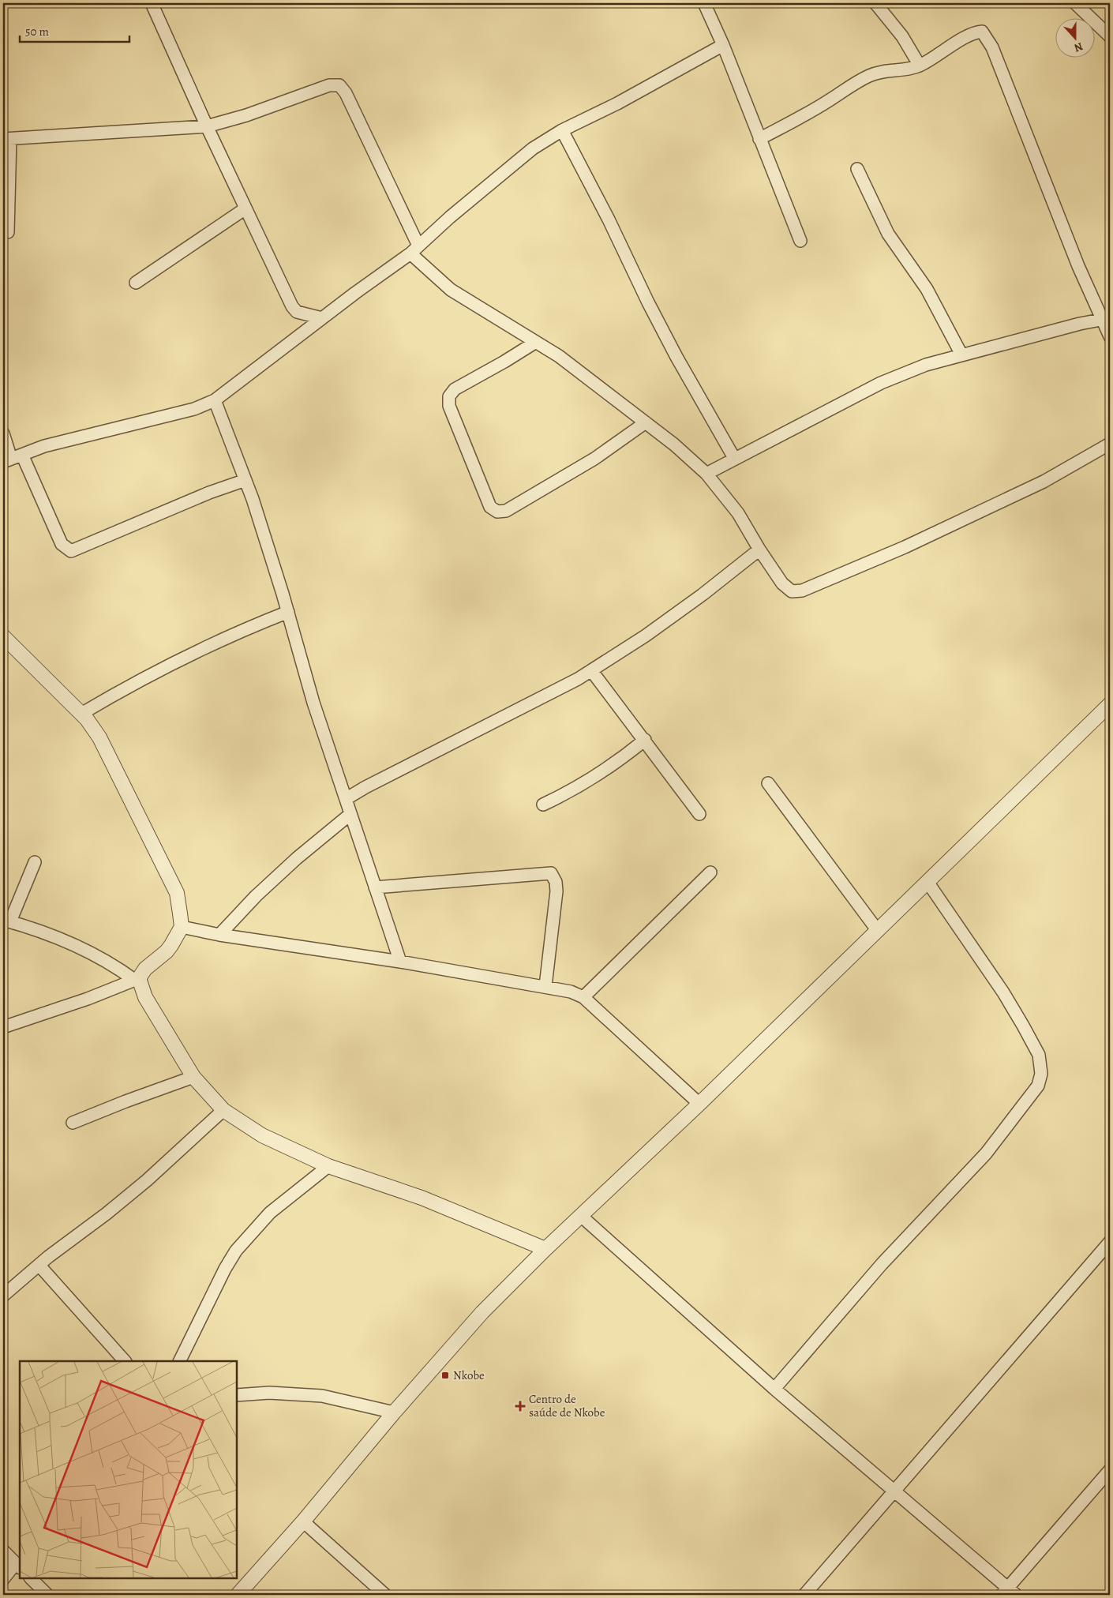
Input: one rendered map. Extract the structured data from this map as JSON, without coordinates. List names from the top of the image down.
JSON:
{
  "places": {
    "transit": ["Nkobe"],
    "health": ["Centro de saúde de Nkobe"]
  },
  "scale_bar": "50 m",
  "north": "bottom"
}
